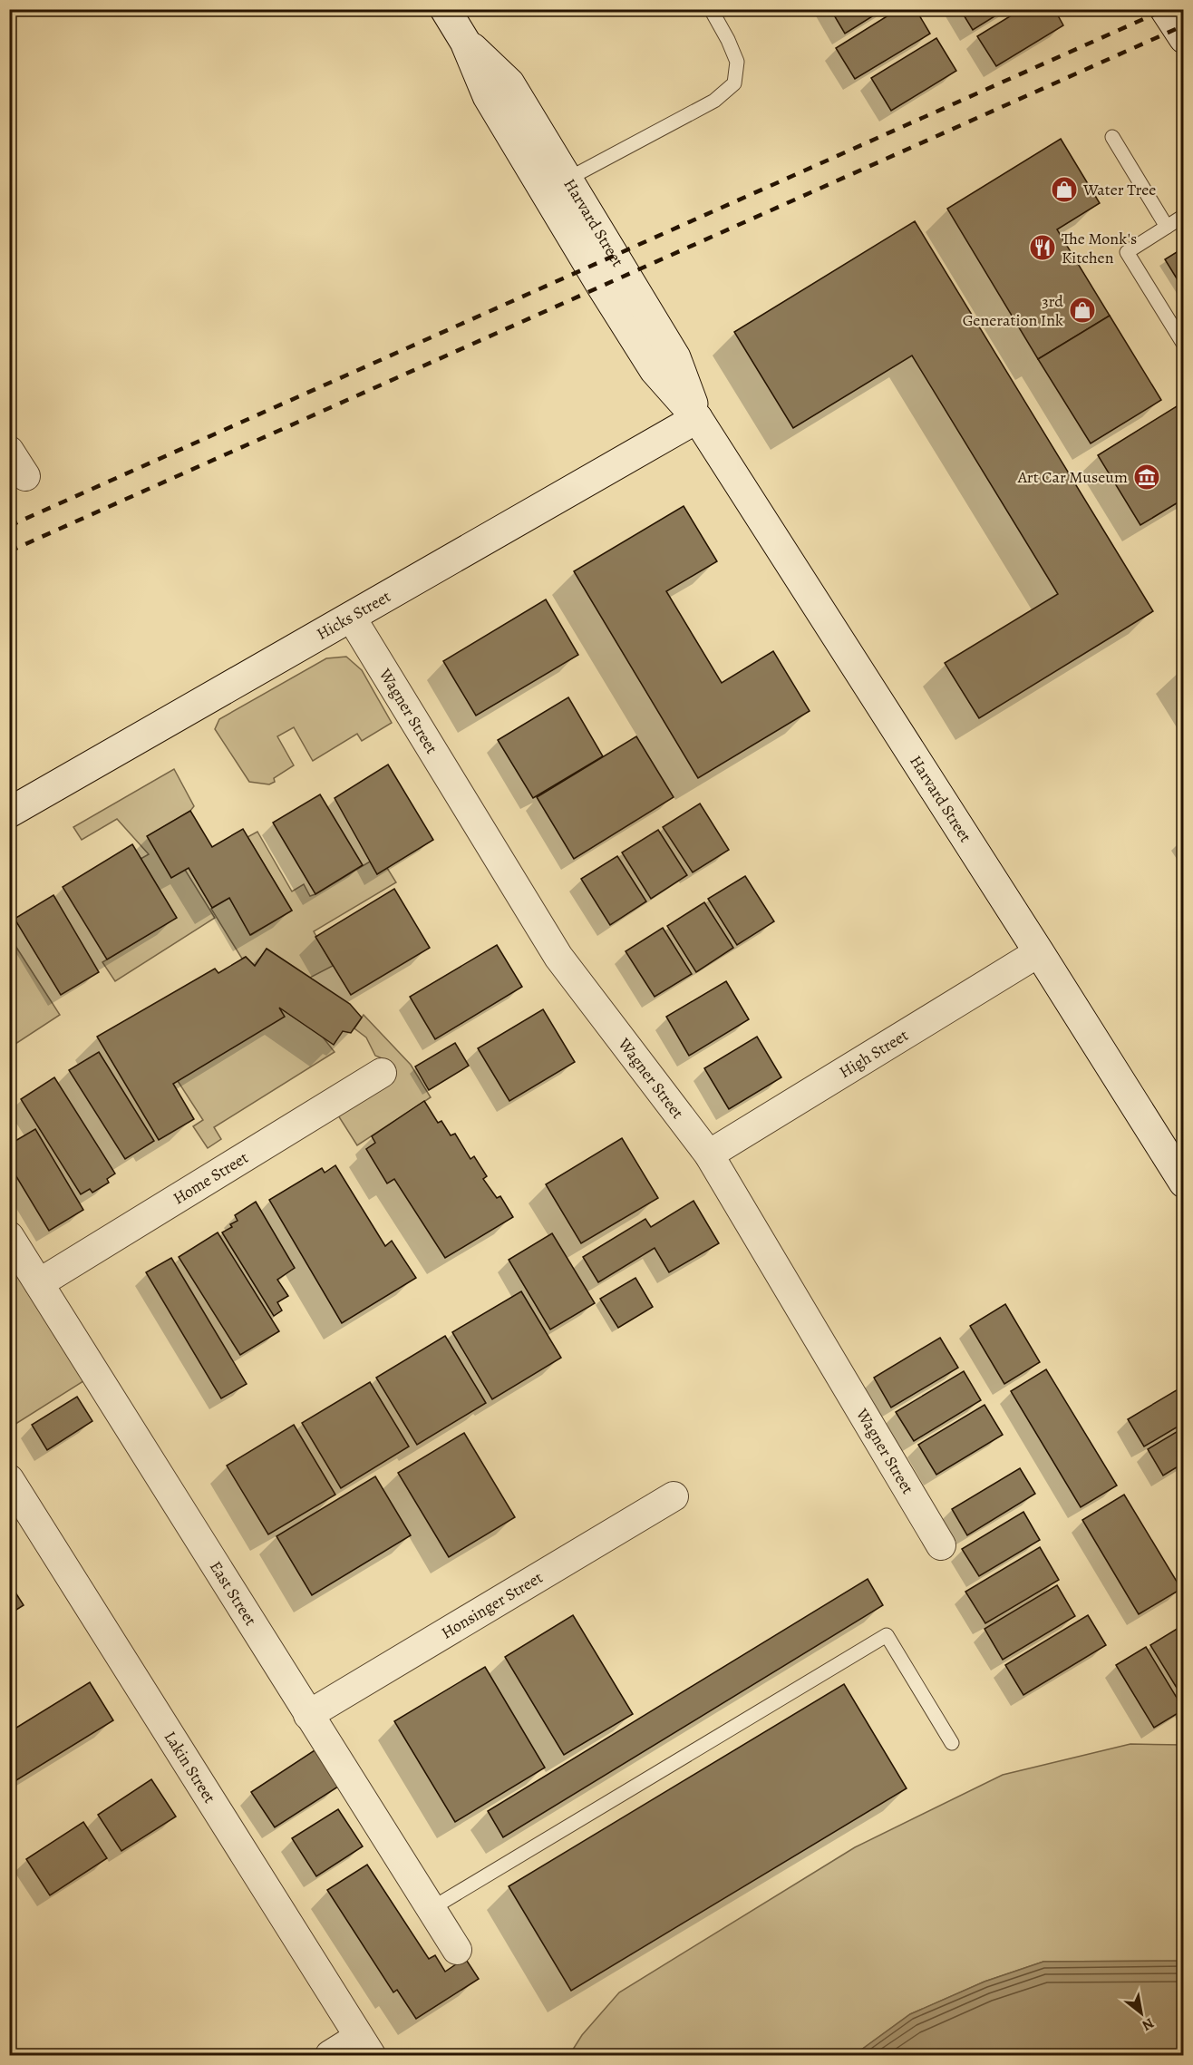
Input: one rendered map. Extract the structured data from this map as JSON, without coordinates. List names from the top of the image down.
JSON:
{
  "streets": {
    "street": [
      "Harvard Street",
      "Hicks Street",
      "Wagner Street",
      "High Street",
      "Home Street",
      "East Street",
      "Honsinger Street",
      "Lakin Street"
    ]
  },
  "crossings": [
    ["Harvard Street", "Hicks Street"],
    ["Harvard Street", "High Street"],
    ["Hicks Street", "Wagner Street"],
    ["Wagner Street", "High Street"],
    ["Home Street", "East Street"],
    ["East Street", "Honsinger Street"]
  ],
  "places": {
    "shop": ["Water Tree", "3rd Generation Ink"],
    "restaurant": ["The Monk's Kitchen"],
    "museum": ["Art Car Museum"]
  },
  "north": "bottom right"
}
